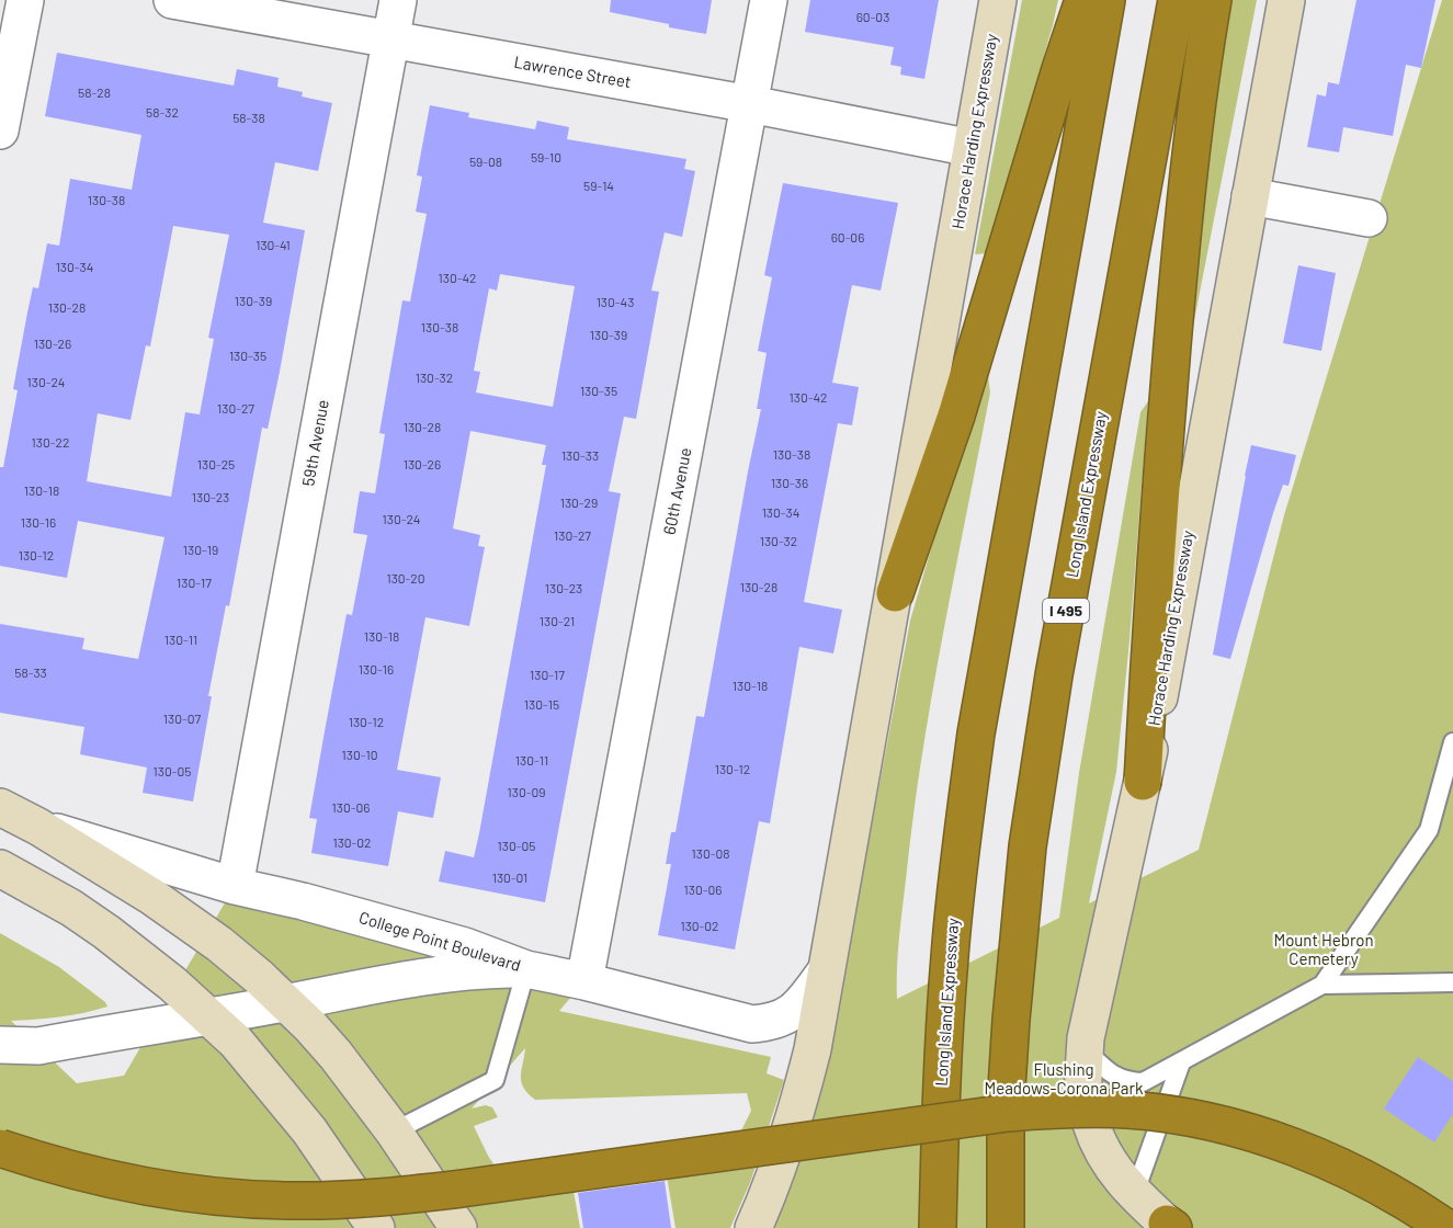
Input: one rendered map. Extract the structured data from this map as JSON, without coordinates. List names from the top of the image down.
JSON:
{
  "streets": {
    "highway": ["Long Island Expressway", "I 495"],
    "main road": ["Horace Harding Expressway", "College Point Boulevard"],
    "street": ["Lawrence Street", "59th Avenue", "60th Avenue"]
  },
  "crossings": [
    ["Lawrence Street", "Horace Harding Expressway"],
    ["Lawrence Street", "59th Avenue"],
    ["Lawrence Street", "60th Avenue"],
    ["Horace Harding Expressway", "College Point Boulevard"],
    ["59th Avenue", "College Point Boulevard"],
    ["60th Avenue", "College Point Boulevard"]
  ],
  "parks": ["Mount Hebron Cemetery", "Flushing Meadows-Corona Park"],
  "house_numbers": [
    "60-03",
    "58-28",
    "58-32",
    "58-38",
    "59-10",
    "59-08",
    "59-14",
    "130-38",
    "60-06",
    "130-41",
    "130-34",
    "130-42",
    "130-39",
    "130-43",
    "130-28",
    "130-38",
    "130-39",
    "130-26",
    "130-35",
    "130-32",
    "130-24",
    "130-35",
    "130-42",
    "130-27",
    "130-28",
    "130-22",
    "130-38",
    "130-33",
    "130-25",
    "130-26",
    "130-36",
    "130-18",
    "130-23",
    "130-29",
    "130-34",
    "130-24",
    "130-16",
    "130-27",
    "130-32",
    "130-19",
    "130-12",
    "130-20",
    "130-17",
    "130-28",
    "130-23",
    "130-21",
    "130-18",
    "130-11",
    "130-16",
    "58-33",
    "130-17",
    "130-18",
    "130-15",
    "130-07",
    "130-12",
    "130-10",
    "130-11",
    "130-12",
    "130-05",
    "130-09",
    "130-06",
    "130-02",
    "130-05",
    "130-08",
    "130-01",
    "130-06",
    "130-02"
  ]
}
